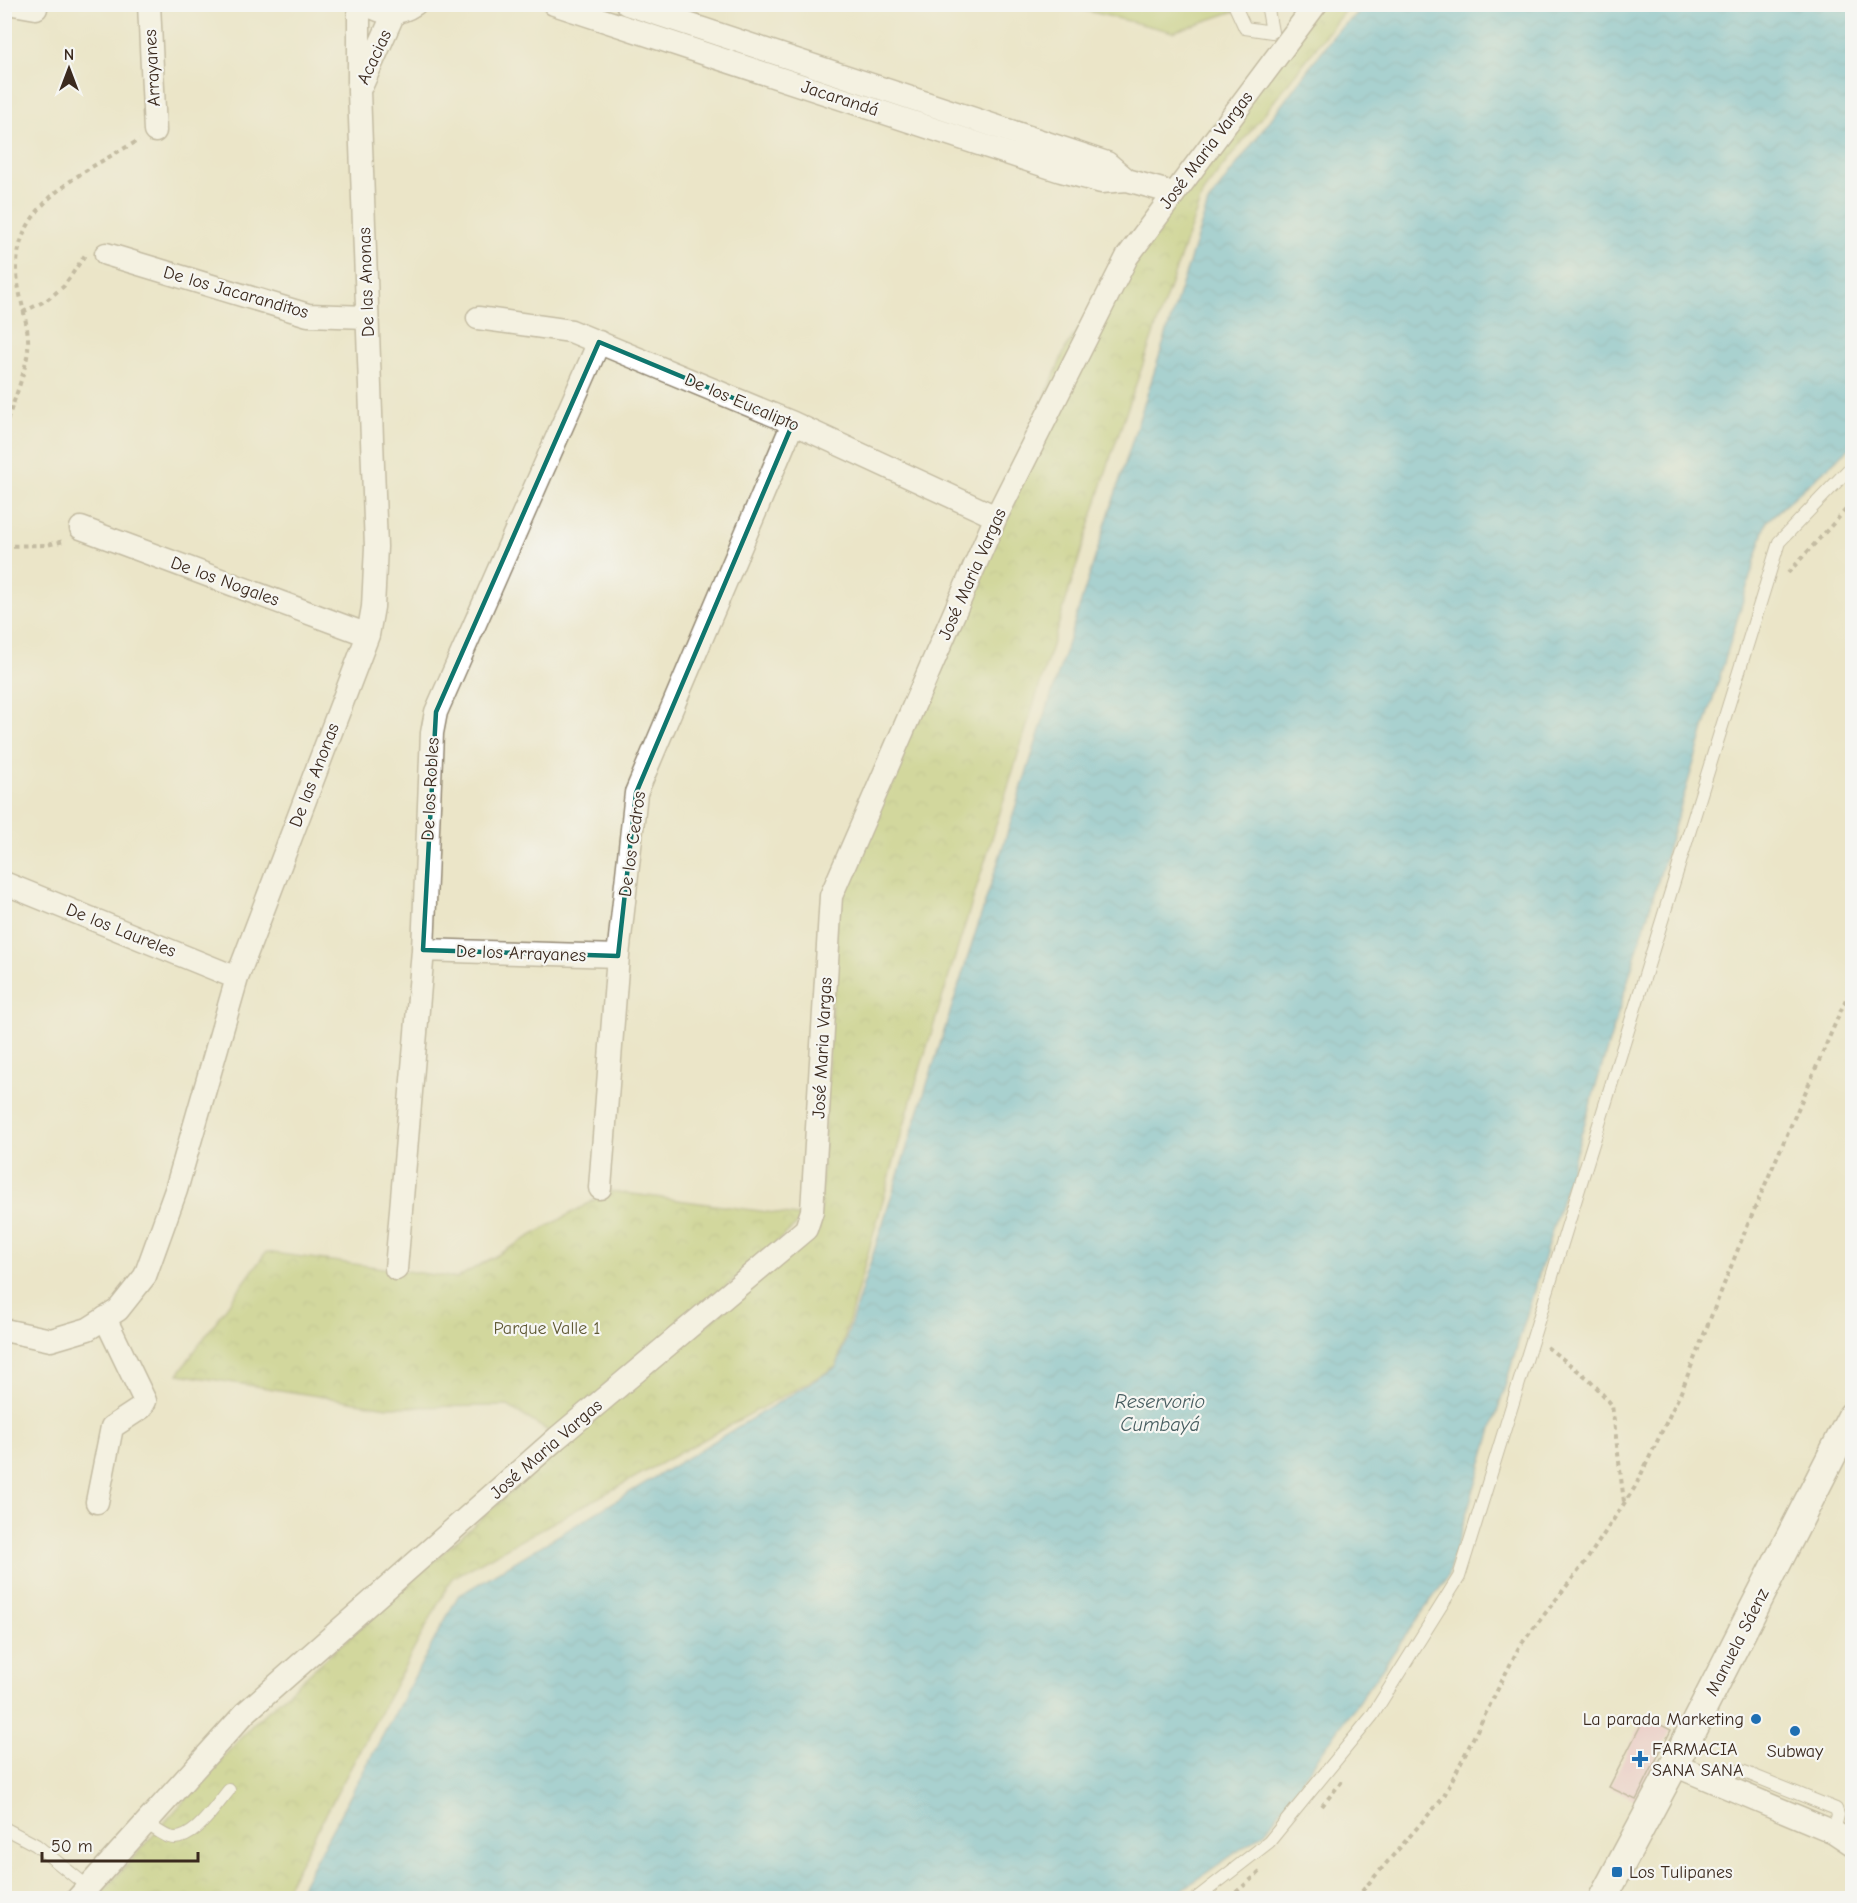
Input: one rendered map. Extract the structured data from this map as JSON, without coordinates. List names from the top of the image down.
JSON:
{
  "streets": {
    "street": [
      "Acacias",
      "Arrayanes",
      "Jacarandá",
      "José Maria Vargas",
      "De las Anonas",
      "De los Jacaranditos",
      "De los Eucalipto",
      "De los Nogales",
      "De los Robles",
      "De los Cedros",
      "De los Laureles",
      "De los Arrayanes",
      "Manuela Sáenz"
    ]
  },
  "crossings": [
    ["Acacias", "De las Anonas"],
    ["Jacarandá", "José Maria Vargas"],
    ["José Maria Vargas", "De los Eucalipto"],
    ["De las Anonas", "De los Jacaranditos"],
    ["De las Anonas", "De los Nogales"],
    ["De las Anonas", "De los Laureles"],
    ["De los Eucalipto", "De los Robles"],
    ["De los Eucalipto", "De los Cedros"],
    ["De los Robles", "De los Arrayanes"],
    ["De los Cedros", "De los Arrayanes"]
  ],
  "water": ["Reservorio Cumbayá"],
  "parks": ["Parque Valle 1"],
  "places": {
    "other": ["La parada Marketing", "Subway"],
    "health": ["FARMACIA SANA SANA"],
    "transit": ["Los Tulipanes"]
  },
  "scale_bar": "50 m",
  "north": "top"
}
